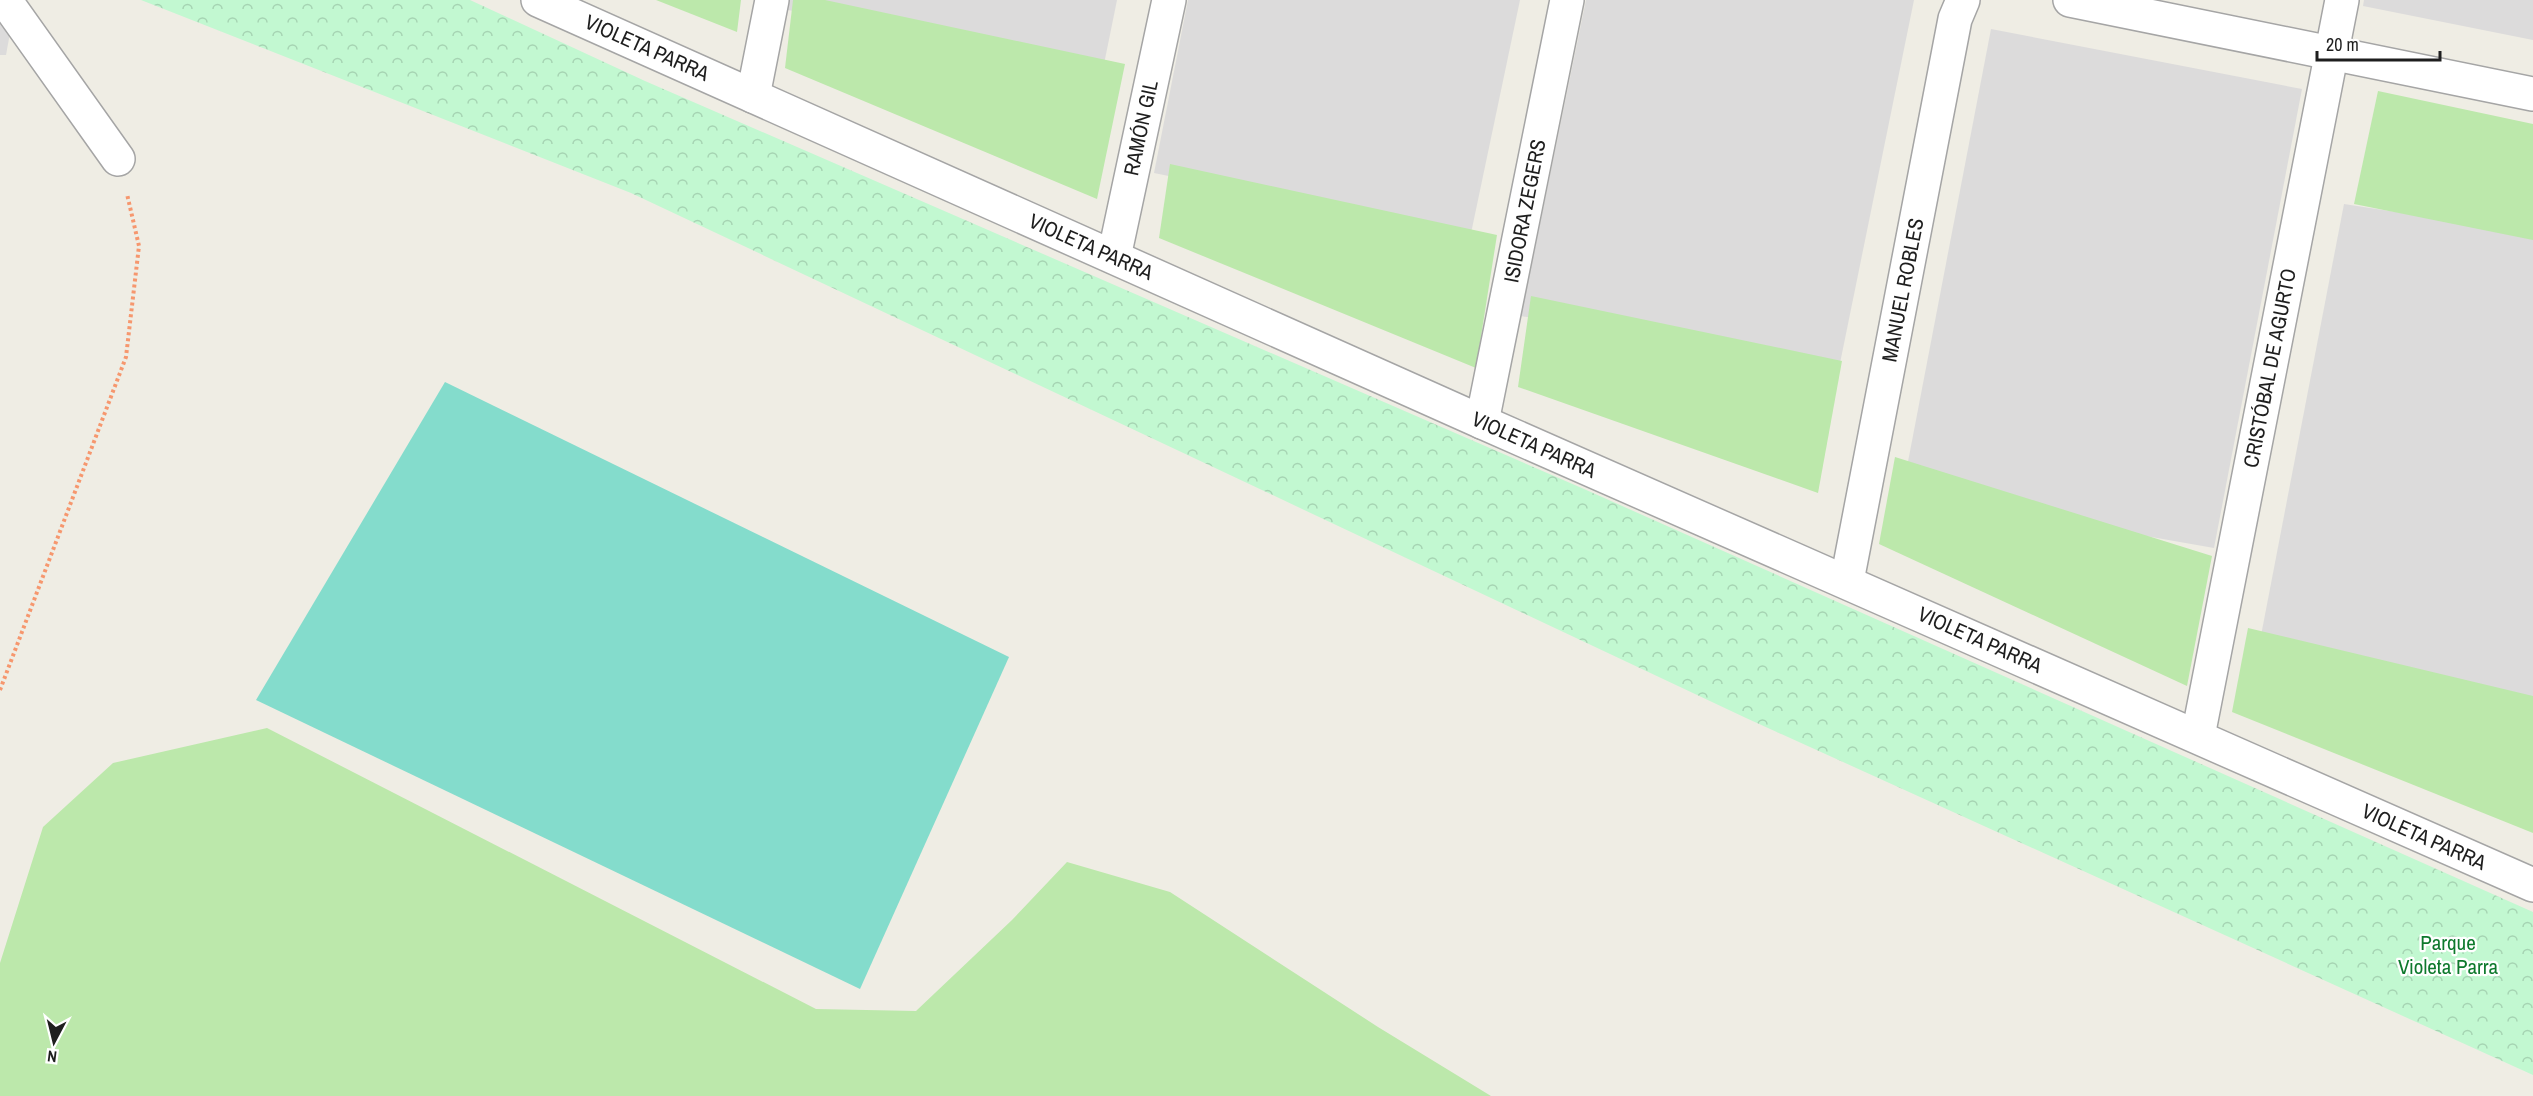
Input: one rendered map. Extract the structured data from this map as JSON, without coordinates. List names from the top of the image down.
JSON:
{
  "streets": {
    "street": [
      "VIOLETA PARRA",
      "RAMÓN GIL",
      "ISIDORA ZEGERS",
      "MANUEL ROBLES",
      "CRISTÓBAL DE AGURTO"
    ]
  },
  "crossings": [
    ["VIOLETA PARRA", "RAMÓN GIL"],
    ["VIOLETA PARRA", "ISIDORA ZEGERS"],
    ["VIOLETA PARRA", "MANUEL ROBLES"],
    ["VIOLETA PARRA", "CRISTÓBAL DE AGURTO"]
  ],
  "parks": ["Parque Violeta Parra"],
  "scale_bar": "20 m",
  "north": "bottom"
}
